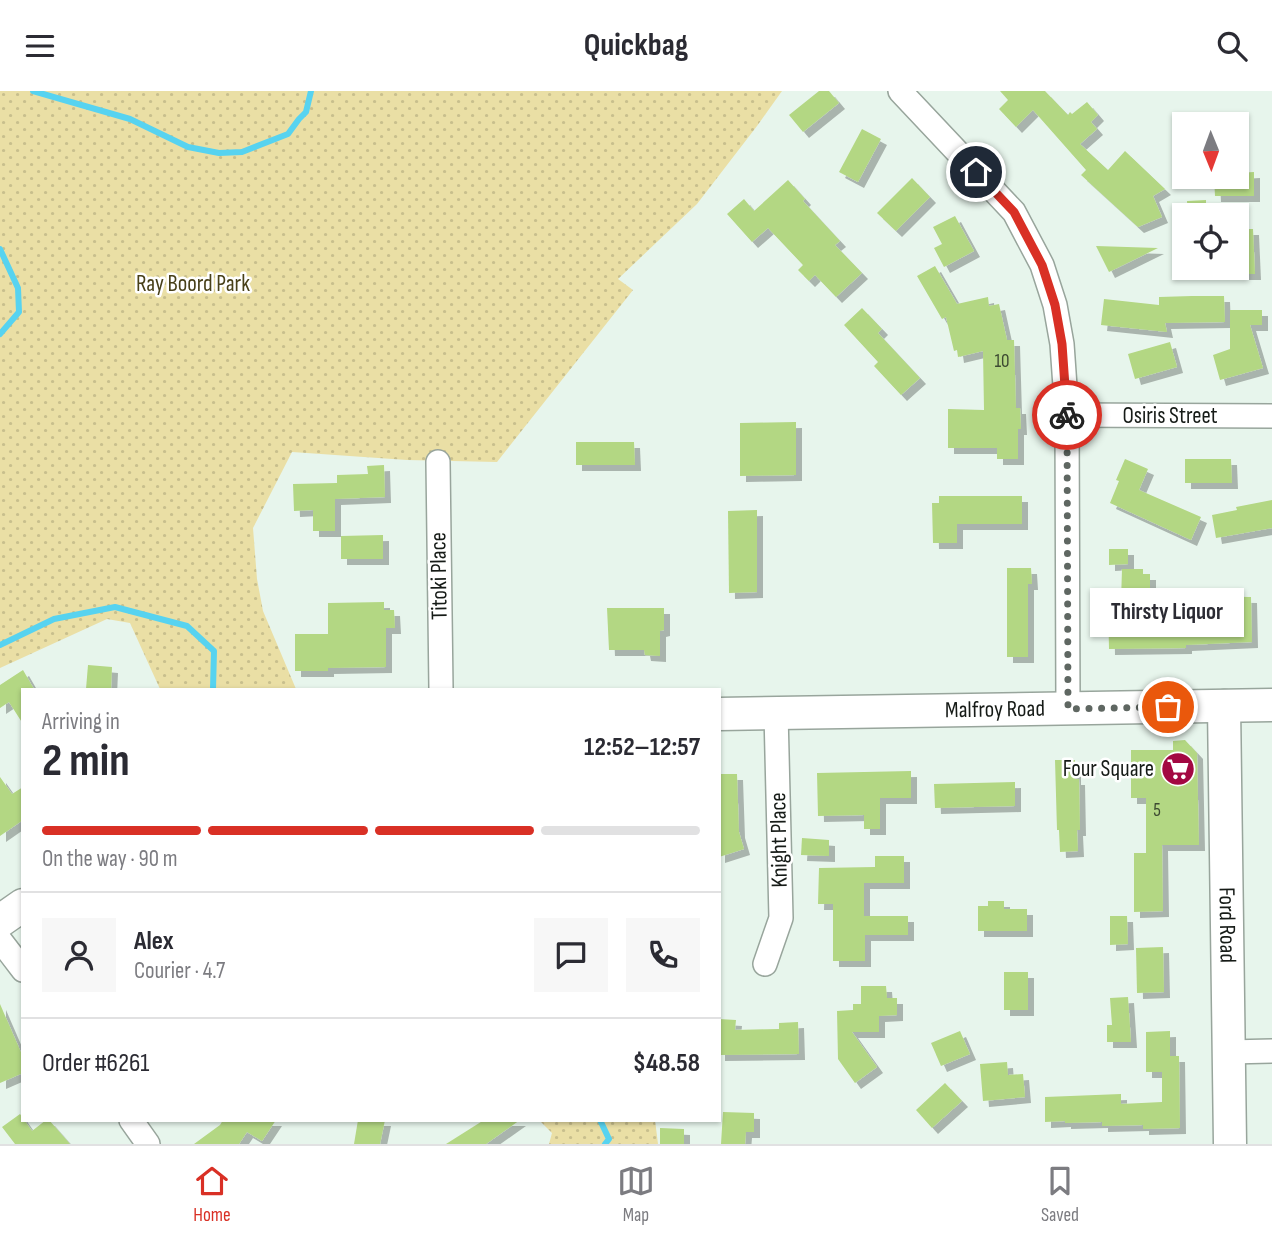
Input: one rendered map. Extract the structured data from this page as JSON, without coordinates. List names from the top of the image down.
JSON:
{
  "streets": {
    "main road": ["Malfroy Road", "Ford Road"],
    "street": ["Osiris Street", "Titoki Place", "Knight Place"]
  },
  "crossings": [
    ["Malfroy Road", "Knight Place"],
    ["Malfroy Road", "Ford Road"]
  ],
  "parks": ["Ray Boord Park"],
  "places": {
    "other": ["Thirsty Liquor"],
    "supermarket": ["Four Square"]
  },
  "house_numbers": ["10", "5"],
  "north": "bottom",
  "page": {
    "header": "Quickbag",
    "bubble": "Thirsty Liquor",
    "heading": ["2 min", "Arriving in", "12:52–12:57"],
    "panel": [
      "Alex",
      "Courier · 4.7",
      "Order #6261",
      "$48.58"
    ],
    "bar": "On the way · 90 m",
    "tabs": ["Home", "Map", "Saved"]
  }
}
